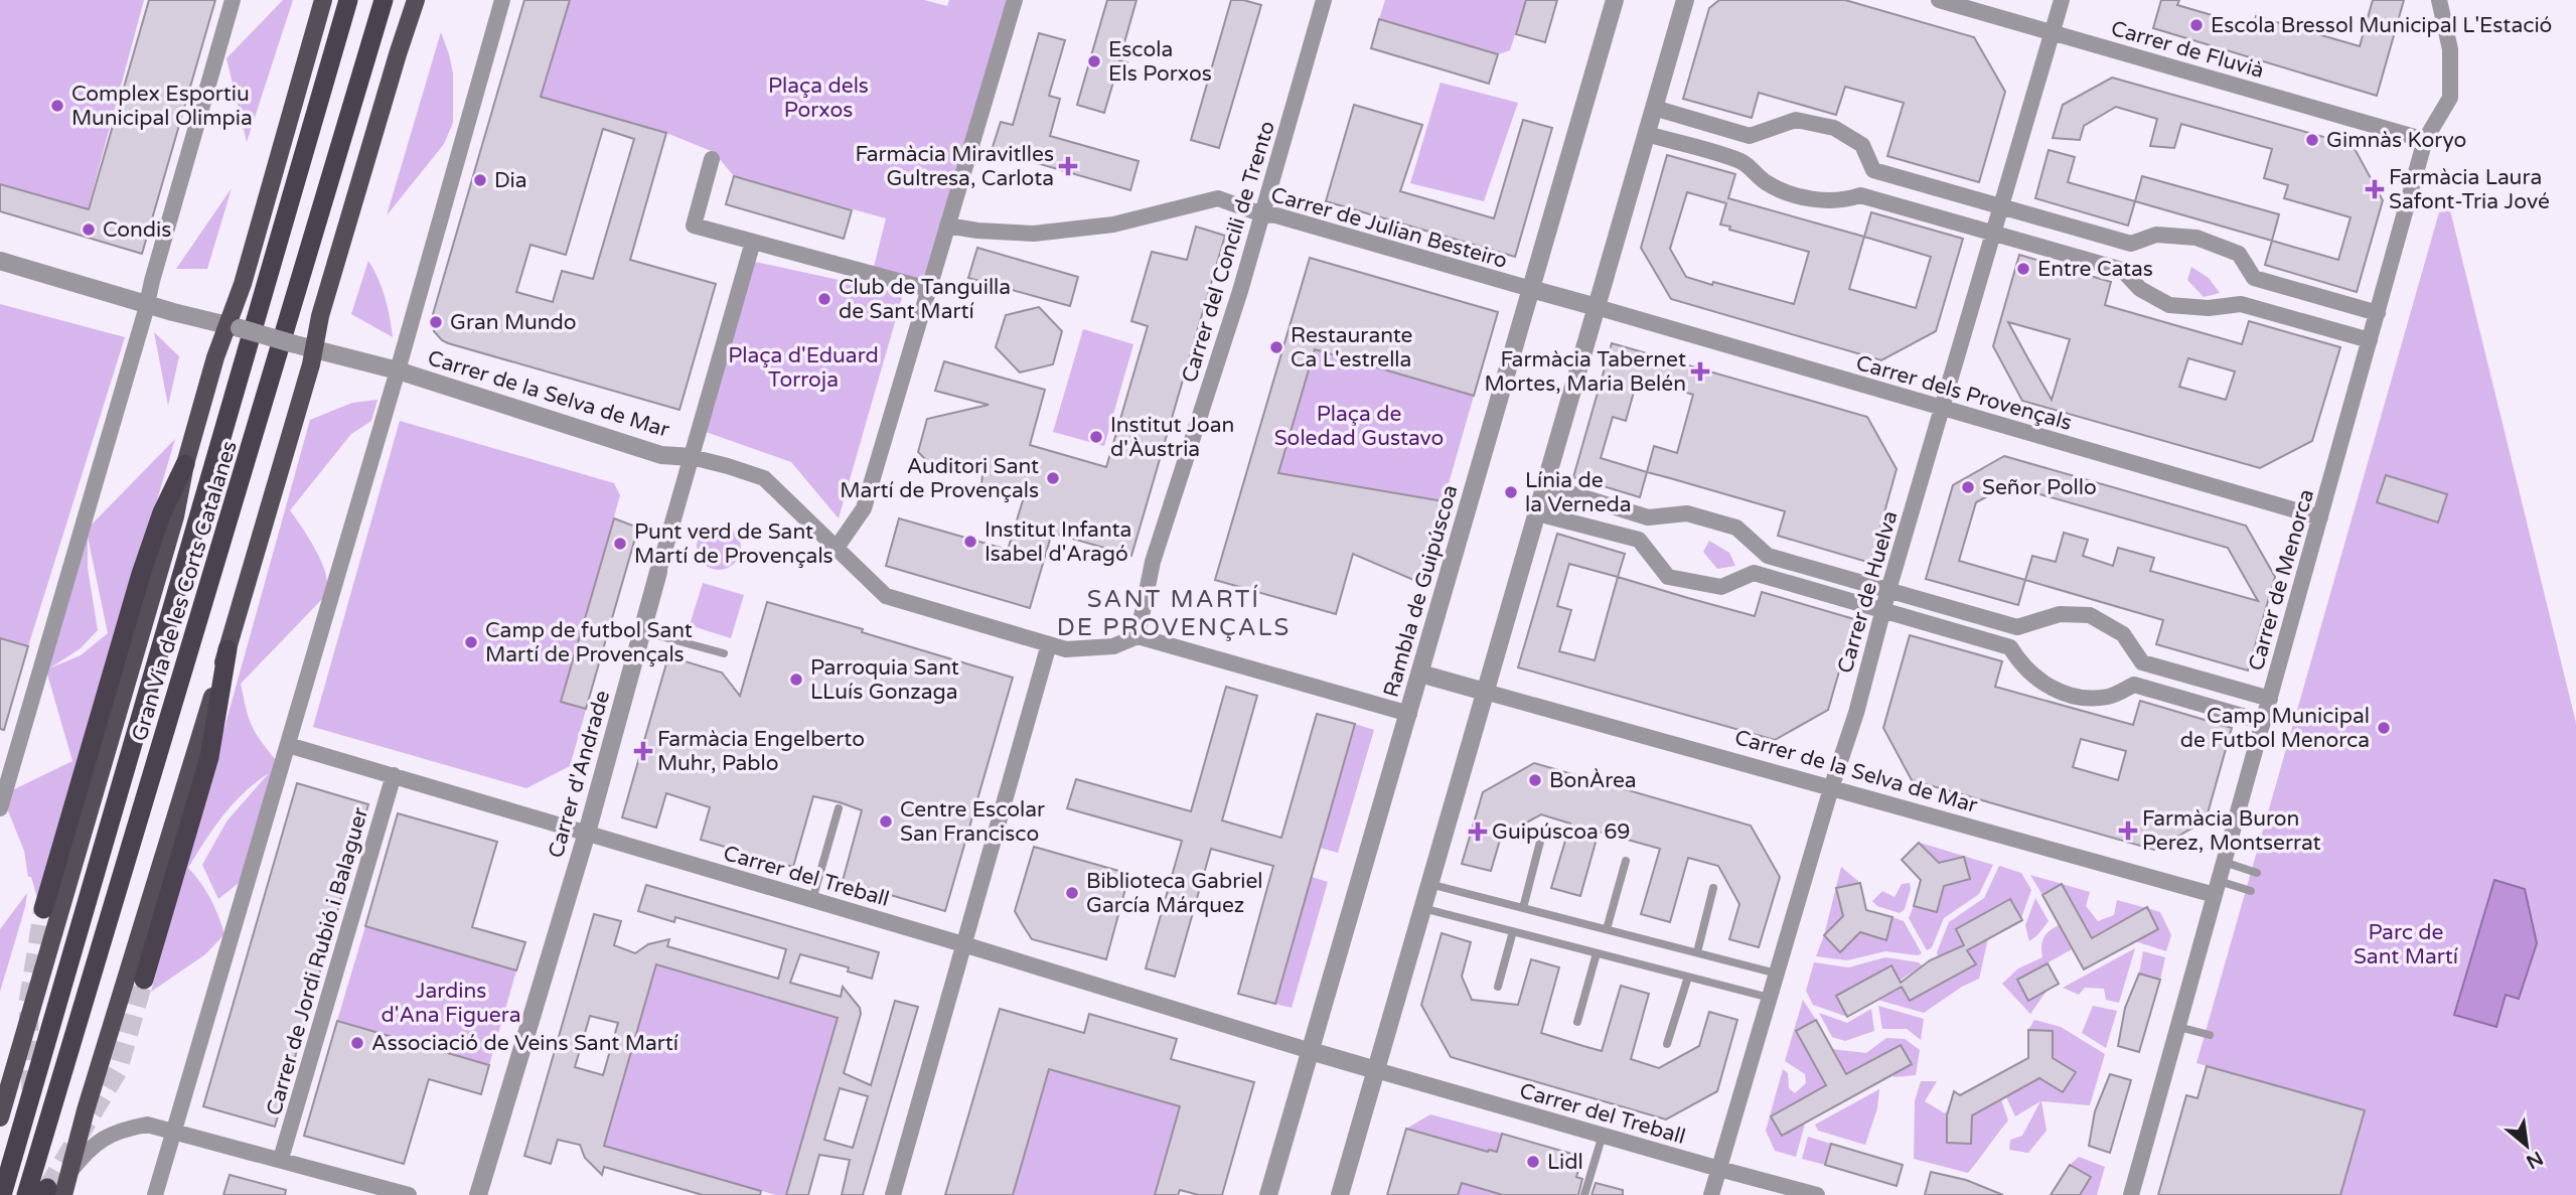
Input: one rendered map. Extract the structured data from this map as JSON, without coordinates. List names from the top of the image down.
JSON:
{
  "streets": {
    "highway": ["Gran Via de les Corts Catalanes"],
    "street": [
      "Carrer de Fluvià",
      "Carrer de Julian Besteiro",
      "Carrer del Concili de Trento",
      "Carrer dels Provençals",
      "Carrer de la Selva de Mar",
      "Carrer de Menorca",
      "Rambla de Guipúscoa",
      "Carrer de Huelva",
      "Carrer d'Andrade",
      "Carrer del Treball",
      "Carrer de Jordi Rubió i Balaguer"
    ]
  },
  "crossings": [
    ["Carrer de Fluvià", "Carrer de Menorca"],
    ["Carrer de Fluvià", "Carrer de Huelva"],
    ["Carrer de Julian Besteiro", "Carrer del Concili de Trento"],
    ["Carrer de Julian Besteiro", "Rambla de Guipúscoa"],
    ["Carrer del Concili de Trento", "Carrer de la Selva de Mar"],
    ["Carrer dels Provençals", "Carrer de Menorca"],
    ["Carrer dels Provençals", "Carrer de Huelva"],
    ["Carrer de la Selva de Mar", "Carrer de Menorca"],
    ["Carrer de la Selva de Mar", "Carrer de Huelva"],
    ["Carrer de la Selva de Mar", "Carrer d'Andrade"],
    ["Rambla de Guipúscoa", "Carrer del Treball"],
    ["Carrer de Huelva", "Carrer del Treball"],
    ["Carrer d'Andrade", "Carrer del Treball"],
    ["Carrer del Treball", "Carrer de Jordi Rubió i Balaguer"]
  ],
  "districts": ["SANT MARTÍ DE PROVENÇALS"],
  "parks": [
    "Plaça dels Porxos",
    "Plaça d'Eduard Torroja",
    "Plaça de Soledad Gustavo",
    "Parc de Sant Martí",
    "Jardins d'Ana Figuera"
  ],
  "places": {
    "other": [
      "Escola Bressol Municipal L'Estació",
      "Escola Els Porxos",
      "Complex Esportiu Municipal Olimpia",
      "Gimnàs Koryo",
      "Dia",
      "Condis",
      "Entre Catas",
      "Club de Tanguilla de Sant Martí",
      "Gran Mundo",
      "Restaurante Ca L'estrella",
      "Institut Joan d'Àustria",
      "Auditori Sant Martí de Provençals",
      "Señor Pollo",
      "Línia de la Verneda",
      "Institut Infanta Isabel d'Aragó",
      "Punt verd de Sant Martí de Provençals",
      "Camp de futbol Sant Martí de Provençals",
      "Parroquia Sant LLuís Gonzaga",
      "Camp Municipal de Futbol Menorca",
      "BonÀrea",
      "Centre Escolar San Francisco",
      "Biblioteca Gabriel García Márquez",
      "Associació de Veins Sant Martí",
      "Lidl"
    ],
    "health": [
      "Farmàcia Miravitlles Gultresa, Carlota",
      "Farmàcia Laura Safont-Tria Jové",
      "Farmàcia Tabernet Mortes, Maria Belén",
      "Farmàcia Engelberto Muhr, Pablo",
      "Farmàcia Buron Perez, Montserrat",
      "Guipúscoa 69"
    ]
  },
  "north": "bottom right"
}
